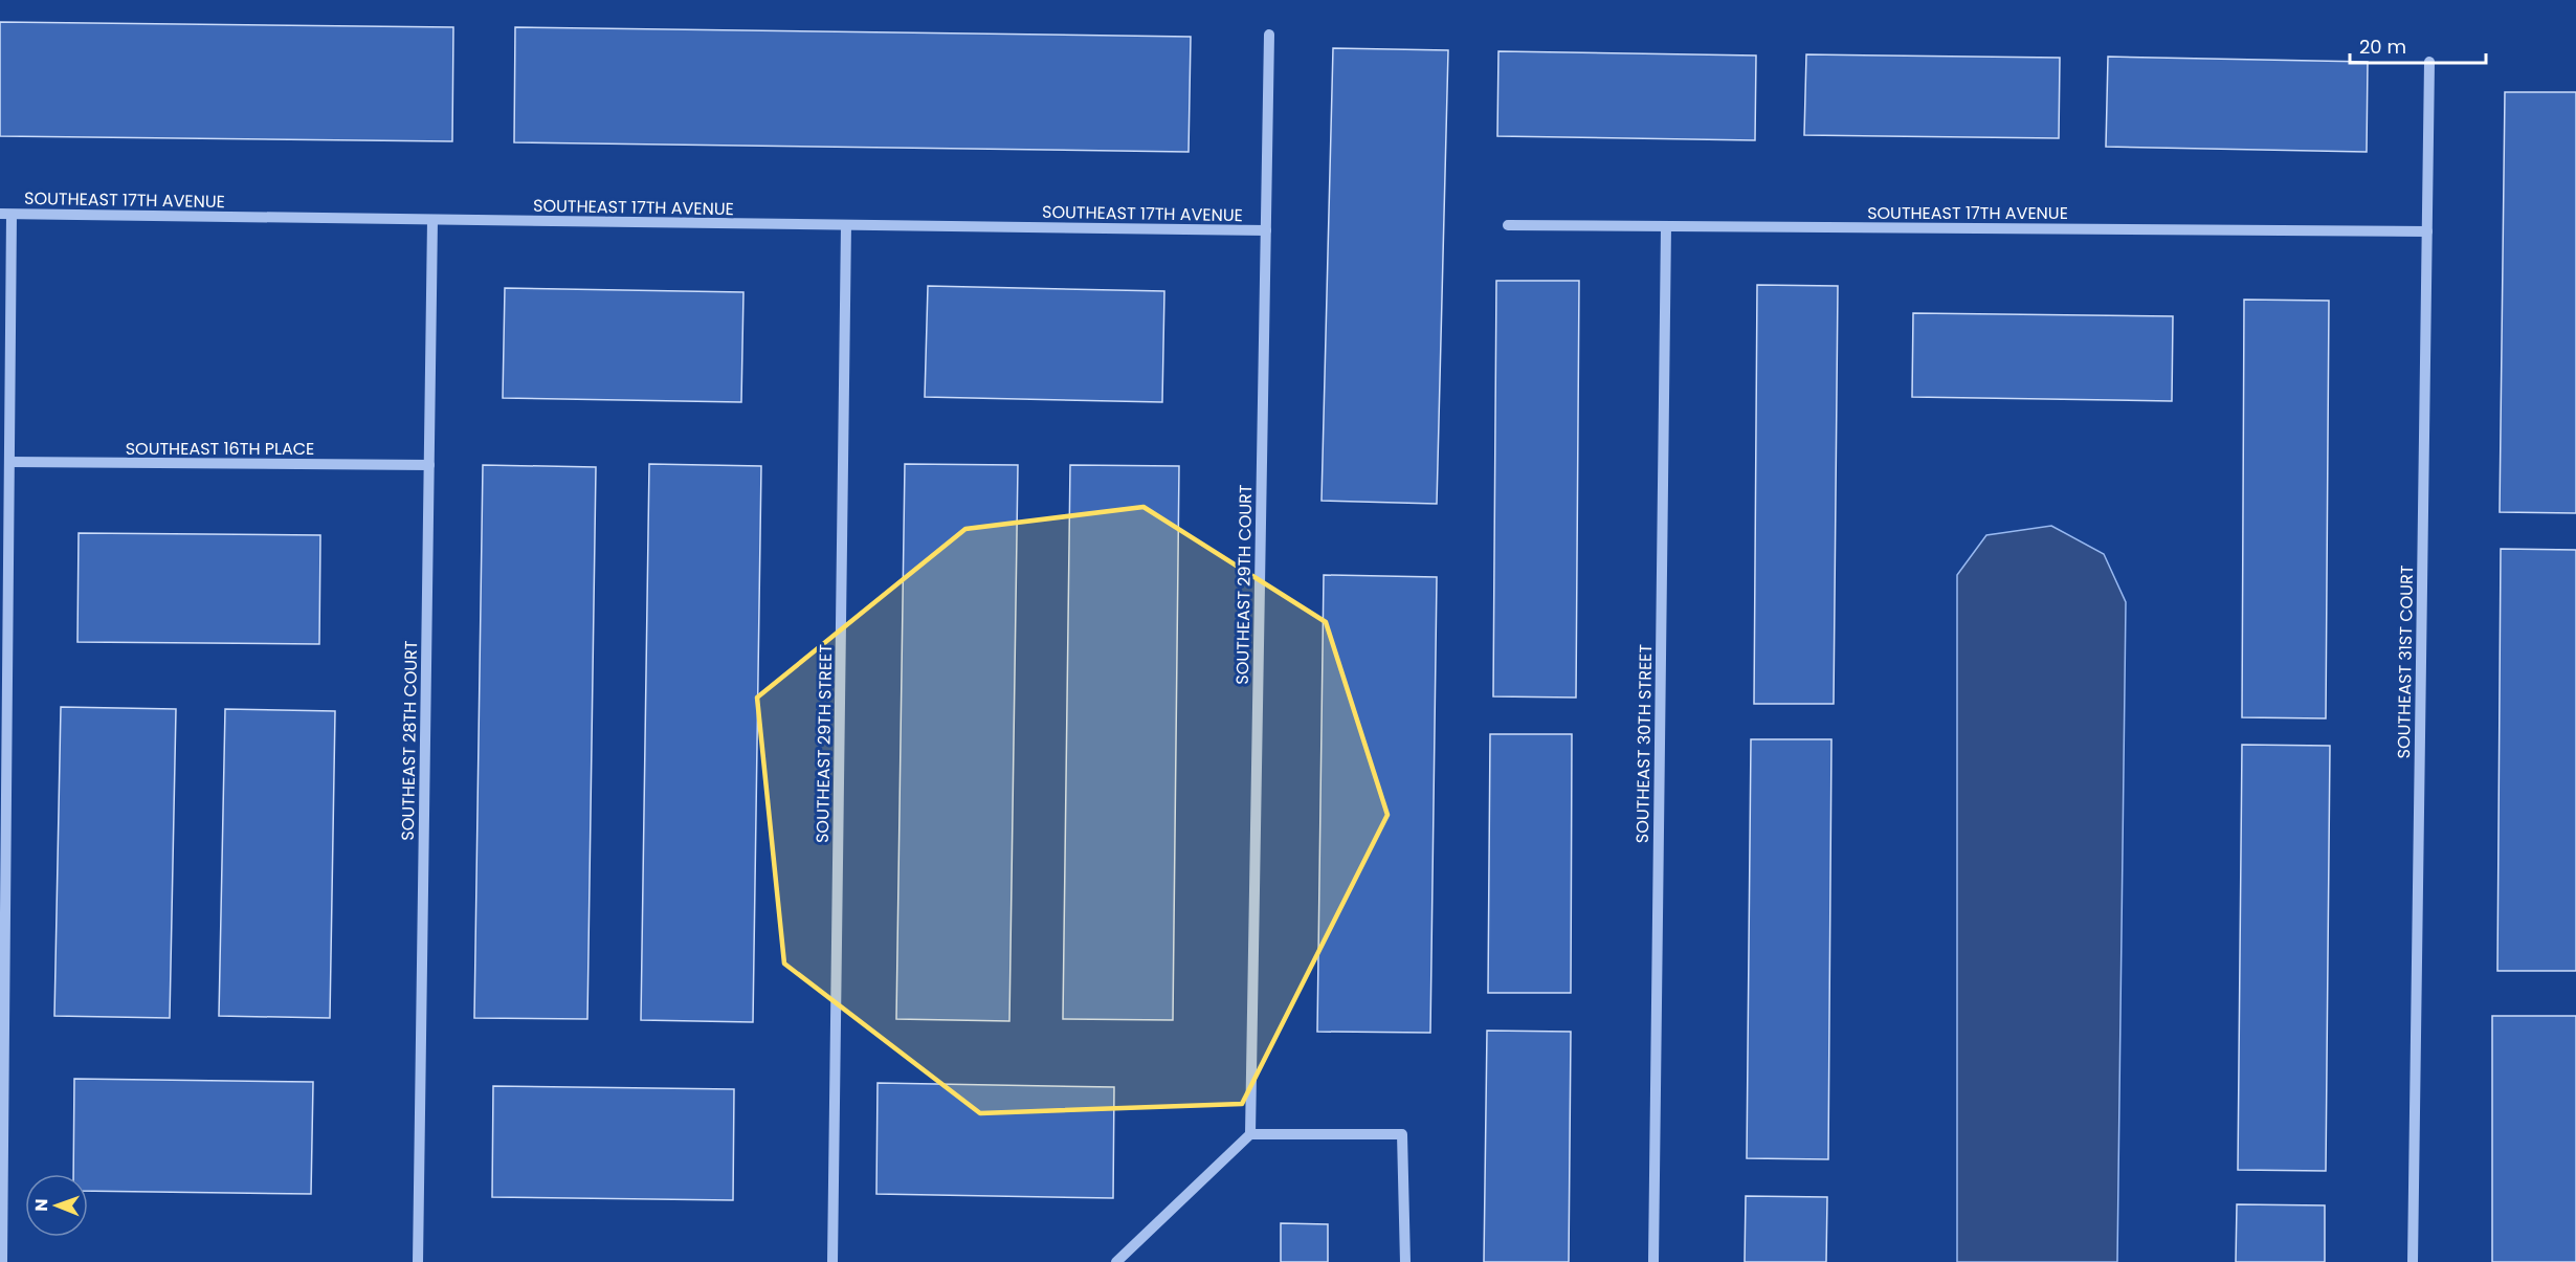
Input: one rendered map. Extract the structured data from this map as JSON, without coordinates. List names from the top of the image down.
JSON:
{
  "streets": {
    "street": [
      "SOUTHEAST 17TH AVENUE",
      "SOUTHEAST 16TH PLACE",
      "SOUTHEAST 29TH COURT",
      "SOUTHEAST 31ST COURT",
      "SOUTHEAST 28TH COURT",
      "SOUTHEAST 29TH STREET",
      "SOUTHEAST 30TH STREET"
    ]
  },
  "crossings": [
    ["SOUTHEAST 17TH AVENUE", "SOUTHEAST 29TH COURT"],
    ["SOUTHEAST 17TH AVENUE", "SOUTHEAST 31ST COURT"],
    ["SOUTHEAST 17TH AVENUE", "SOUTHEAST 28TH COURT"],
    ["SOUTHEAST 17TH AVENUE", "SOUTHEAST 29TH STREET"],
    ["SOUTHEAST 17TH AVENUE", "SOUTHEAST 30TH STREET"],
    ["SOUTHEAST 16TH PLACE", "SOUTHEAST 28TH COURT"]
  ],
  "scale_bar": "20 m",
  "north": "left"
}
